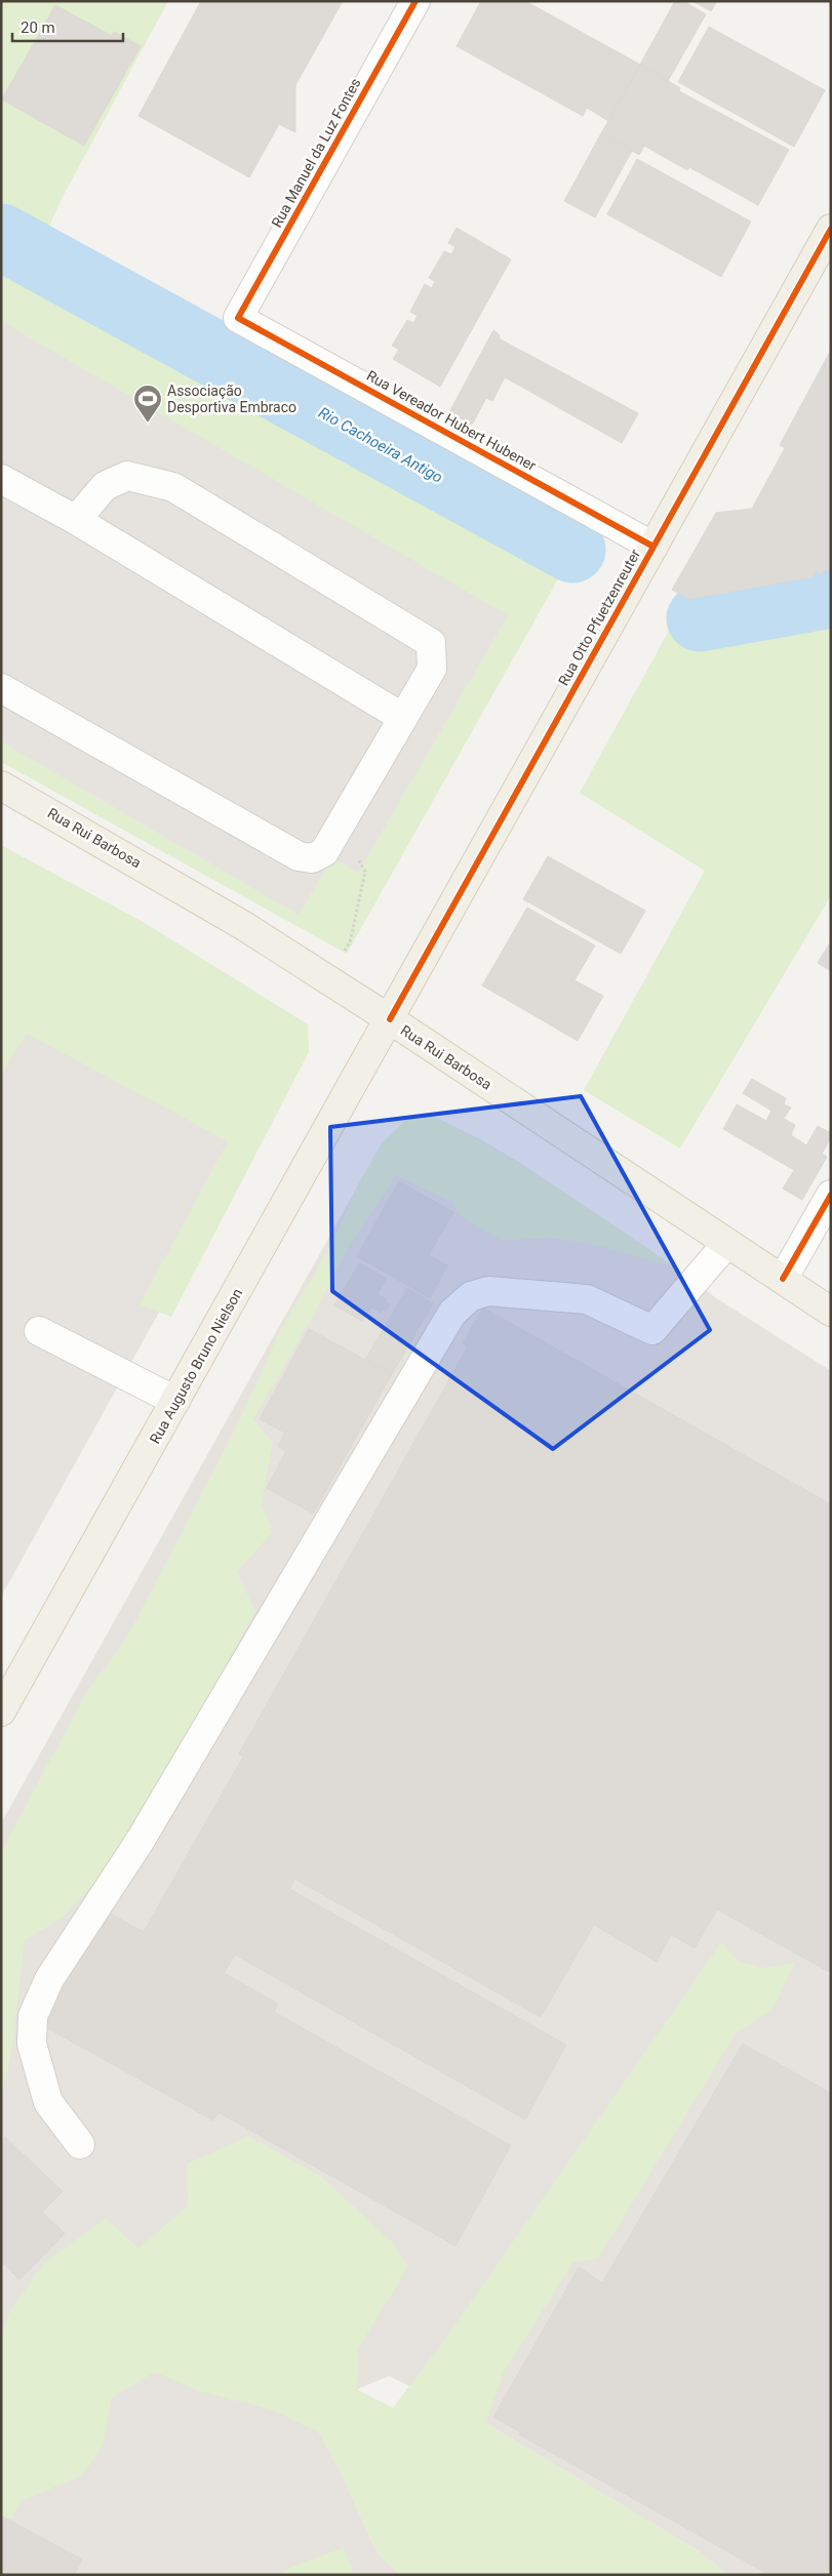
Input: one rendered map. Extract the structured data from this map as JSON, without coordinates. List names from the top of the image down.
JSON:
{
  "streets": {
    "main road": ["Rua Otto Pfuetzenreuter", "Rua Rui Barbosa", "Rua Augusto Bruno Nielson"],
    "street": ["Rua Manuel da Luz Fontes", "Rua Vereador Hubert Hubener"]
  },
  "crossings": [
    ["Rua Manuel da Luz Fontes", "Rua Vereador Hubert Hubener"],
    ["Rua Vereador Hubert Hubener", "Rua Otto Pfuetzenreuter"],
    ["Rua Otto Pfuetzenreuter", "Rua Rui Barbosa"],
    ["Rua Otto Pfuetzenreuter", "Rua Augusto Bruno Nielson"],
    ["Rua Rui Barbosa", "Rua Augusto Bruno Nielson"]
  ],
  "water": ["Rio Cachoeira Antigo"],
  "places": {
    "sports": ["Associação Desportiva Embraco"]
  },
  "scale_bar": "20 m"
}
